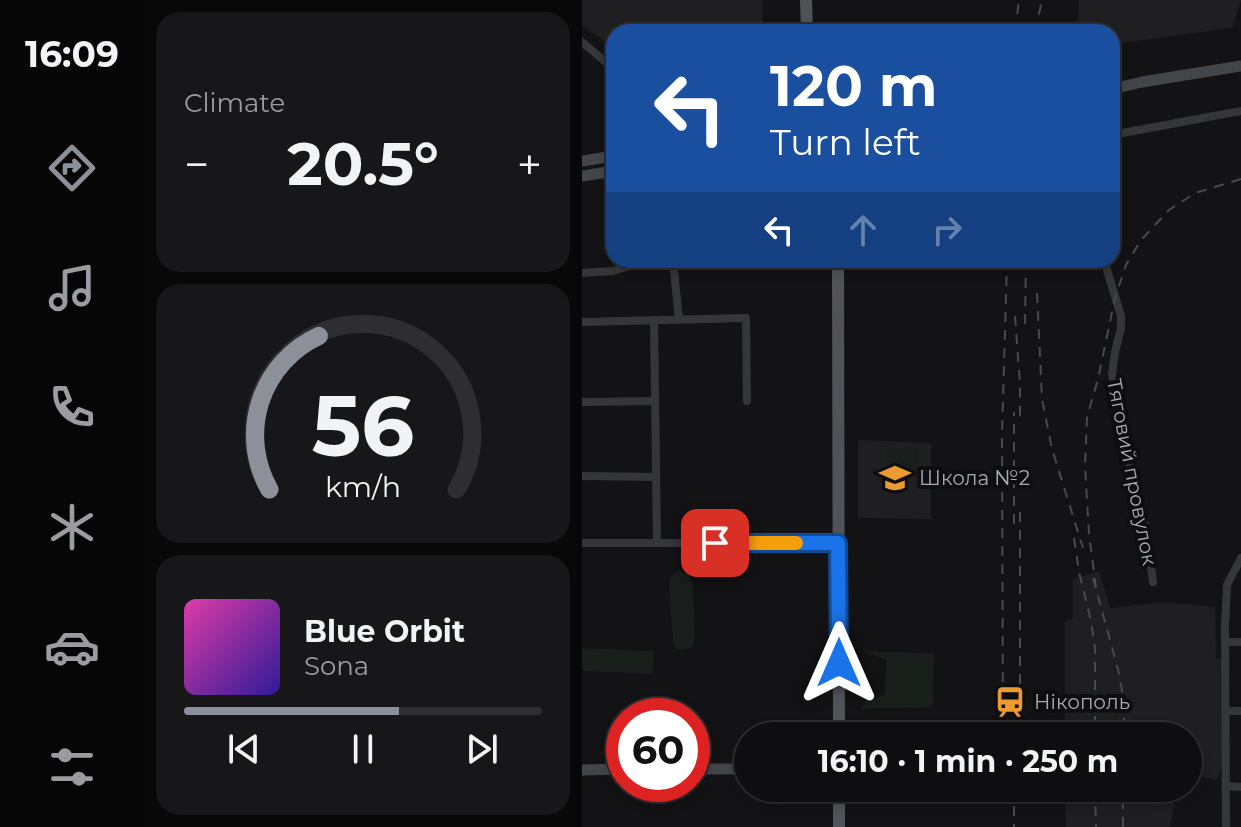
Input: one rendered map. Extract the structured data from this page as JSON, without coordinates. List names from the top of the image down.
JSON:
{
  "streets": {
    "street": ["Тяговий провулок"]
  },
  "places": {
    "school or university": ["Школа №2"],
    "station": ["Нікополь"]
  },
  "page": {
    "tabs": "16:09",
    "tile": "Climate",
    "turn": ["120 m", "Turn left"],
    "heat": ["−", "20.5°", "+"],
    "song": ["Blue Orbit", "Sona"],
    "limit": "60",
    "trip": "16:10 · 1 min · 250 m",
    "gauge": ["56", "km/h"]
  }
}
